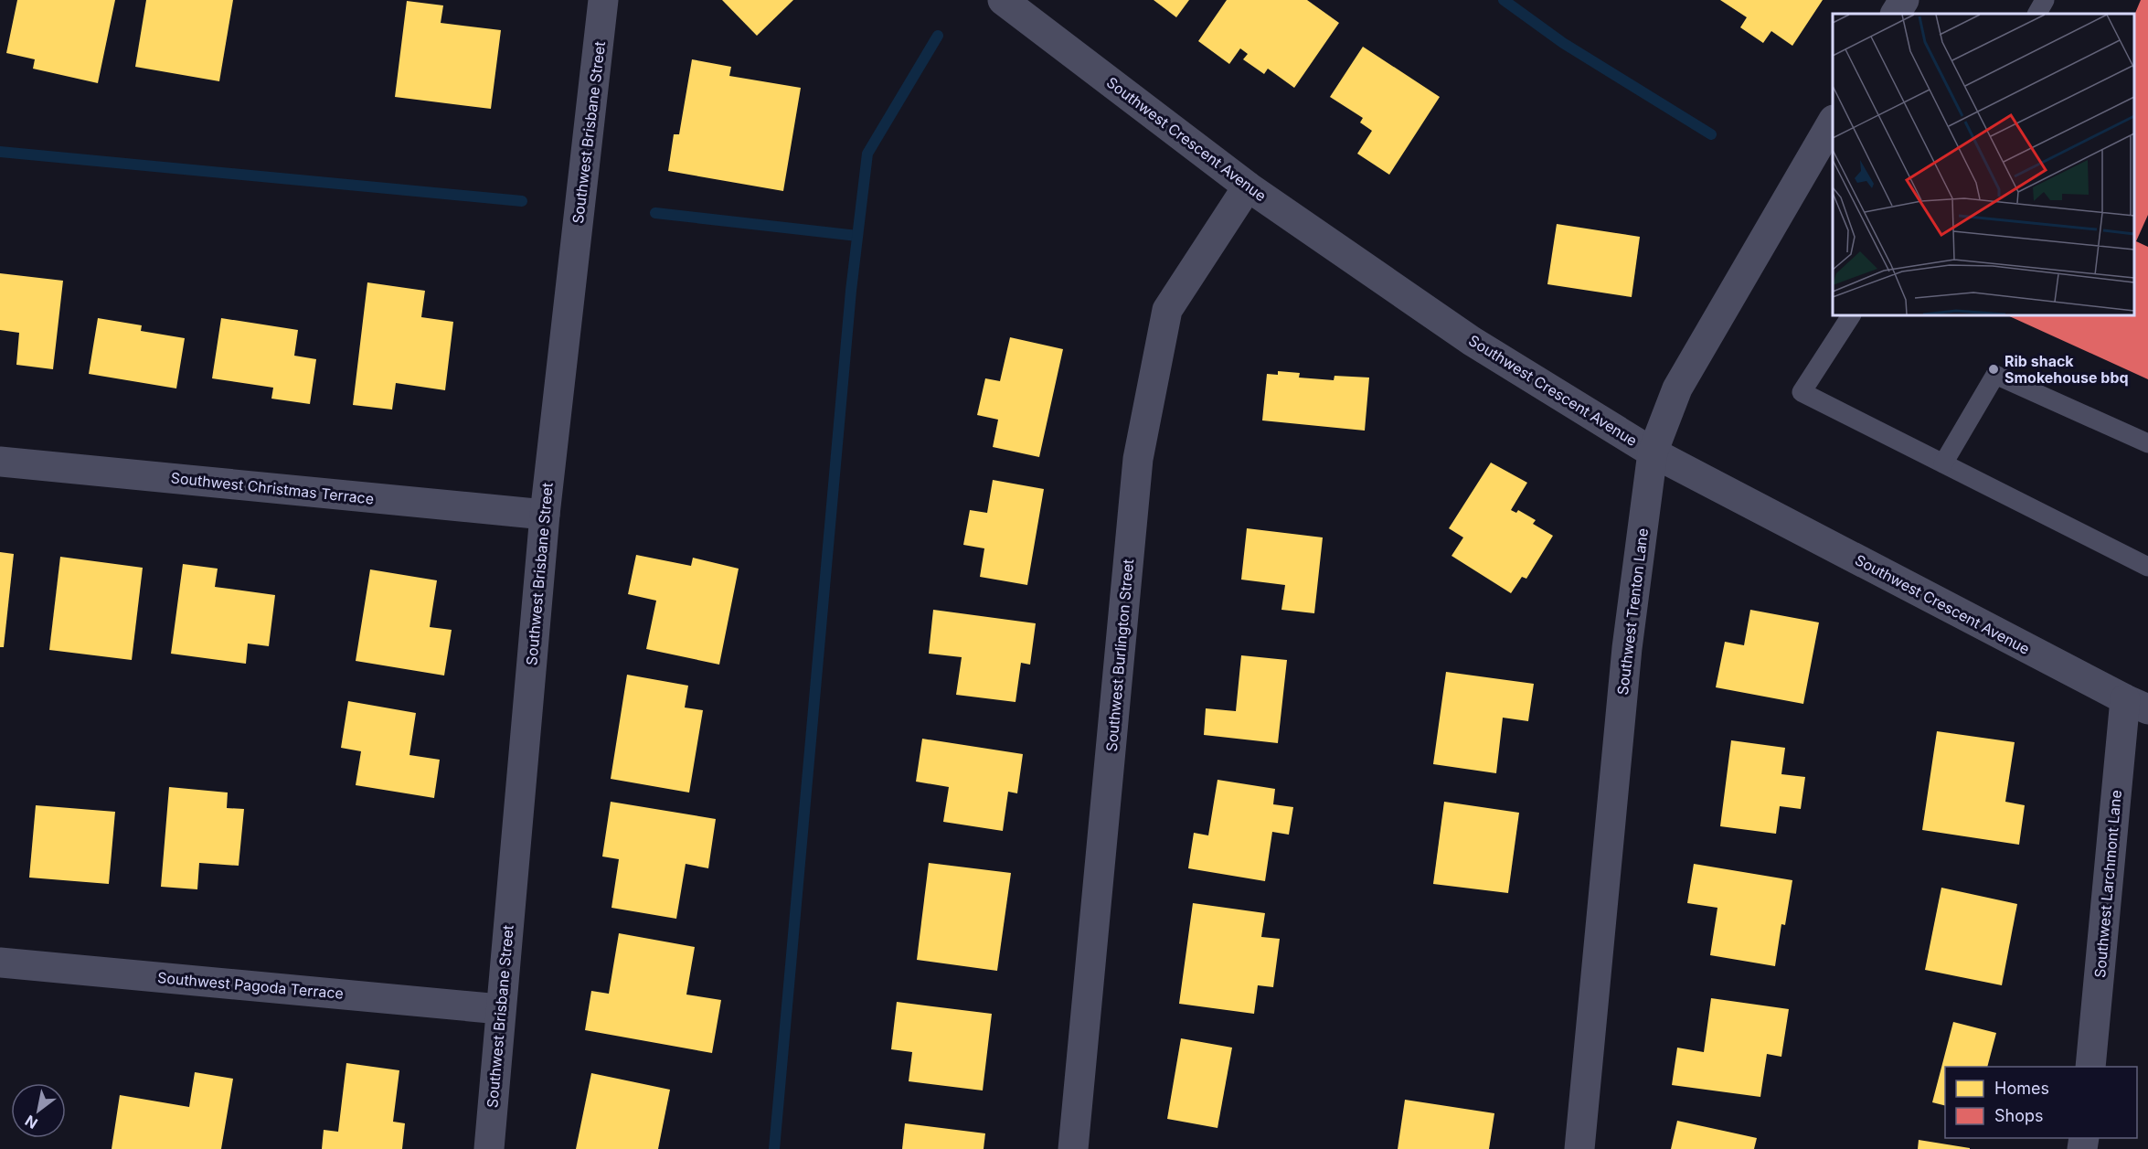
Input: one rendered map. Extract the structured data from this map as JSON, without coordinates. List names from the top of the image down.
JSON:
{
  "streets": {
    "street": [
      "Southwest Brisbane Street",
      "Southwest Crescent Avenue",
      "Southwest Christmas Terrace",
      "Southwest Trenton Lane",
      "Southwest Burlington Street",
      "Southwest Larchmont Lane",
      "Southwest Pagoda Terrace"
    ]
  },
  "crossings": [
    ["Southwest Brisbane Street", "Southwest Christmas Terrace"],
    ["Southwest Brisbane Street", "Southwest Pagoda Terrace"],
    ["Southwest Crescent Avenue", "Southwest Trenton Lane"],
    ["Southwest Crescent Avenue", "Southwest Burlington Street"],
    ["Southwest Crescent Avenue", "Southwest Larchmont Lane"]
  ],
  "places": ["Rib shack Smokehouse bbq"],
  "legend": ["Homes", "Shops"],
  "north": "bottom left"
}
